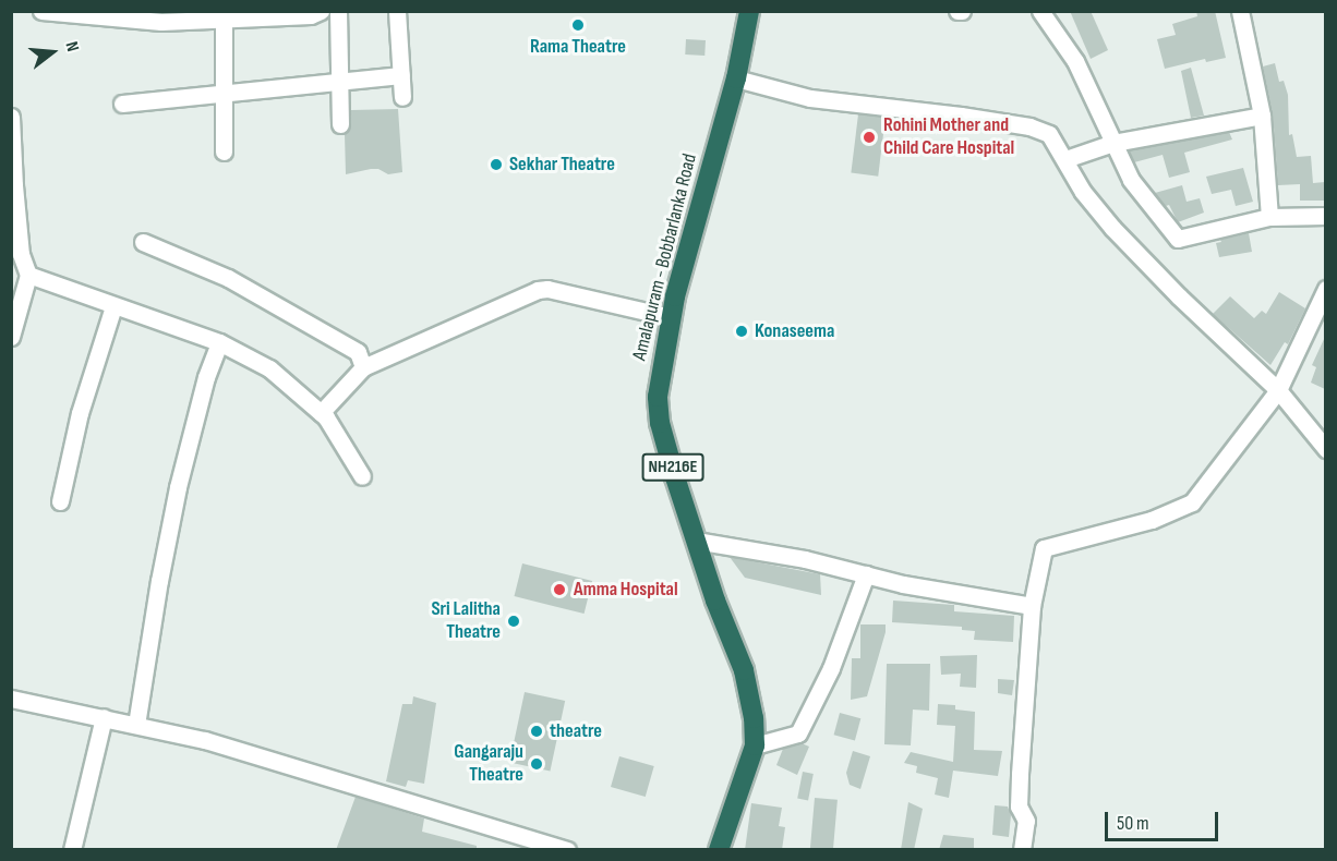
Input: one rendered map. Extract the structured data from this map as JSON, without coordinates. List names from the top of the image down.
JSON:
{
  "streets": {
    "highway": ["Amalapuram - Bobbarlanka Road", "NH216E"]
  },
  "places": [
    "Rama Theatre",
    "Rohini Mother and Child Care Hospital",
    "Sekhar Theatre",
    "Konaseema",
    "Amma Hospital",
    "Sri Lalitha Theatre",
    "theatre",
    "Gangaraju Theatre"
  ],
  "scale_bar": "50 m",
  "north": "right"
}
